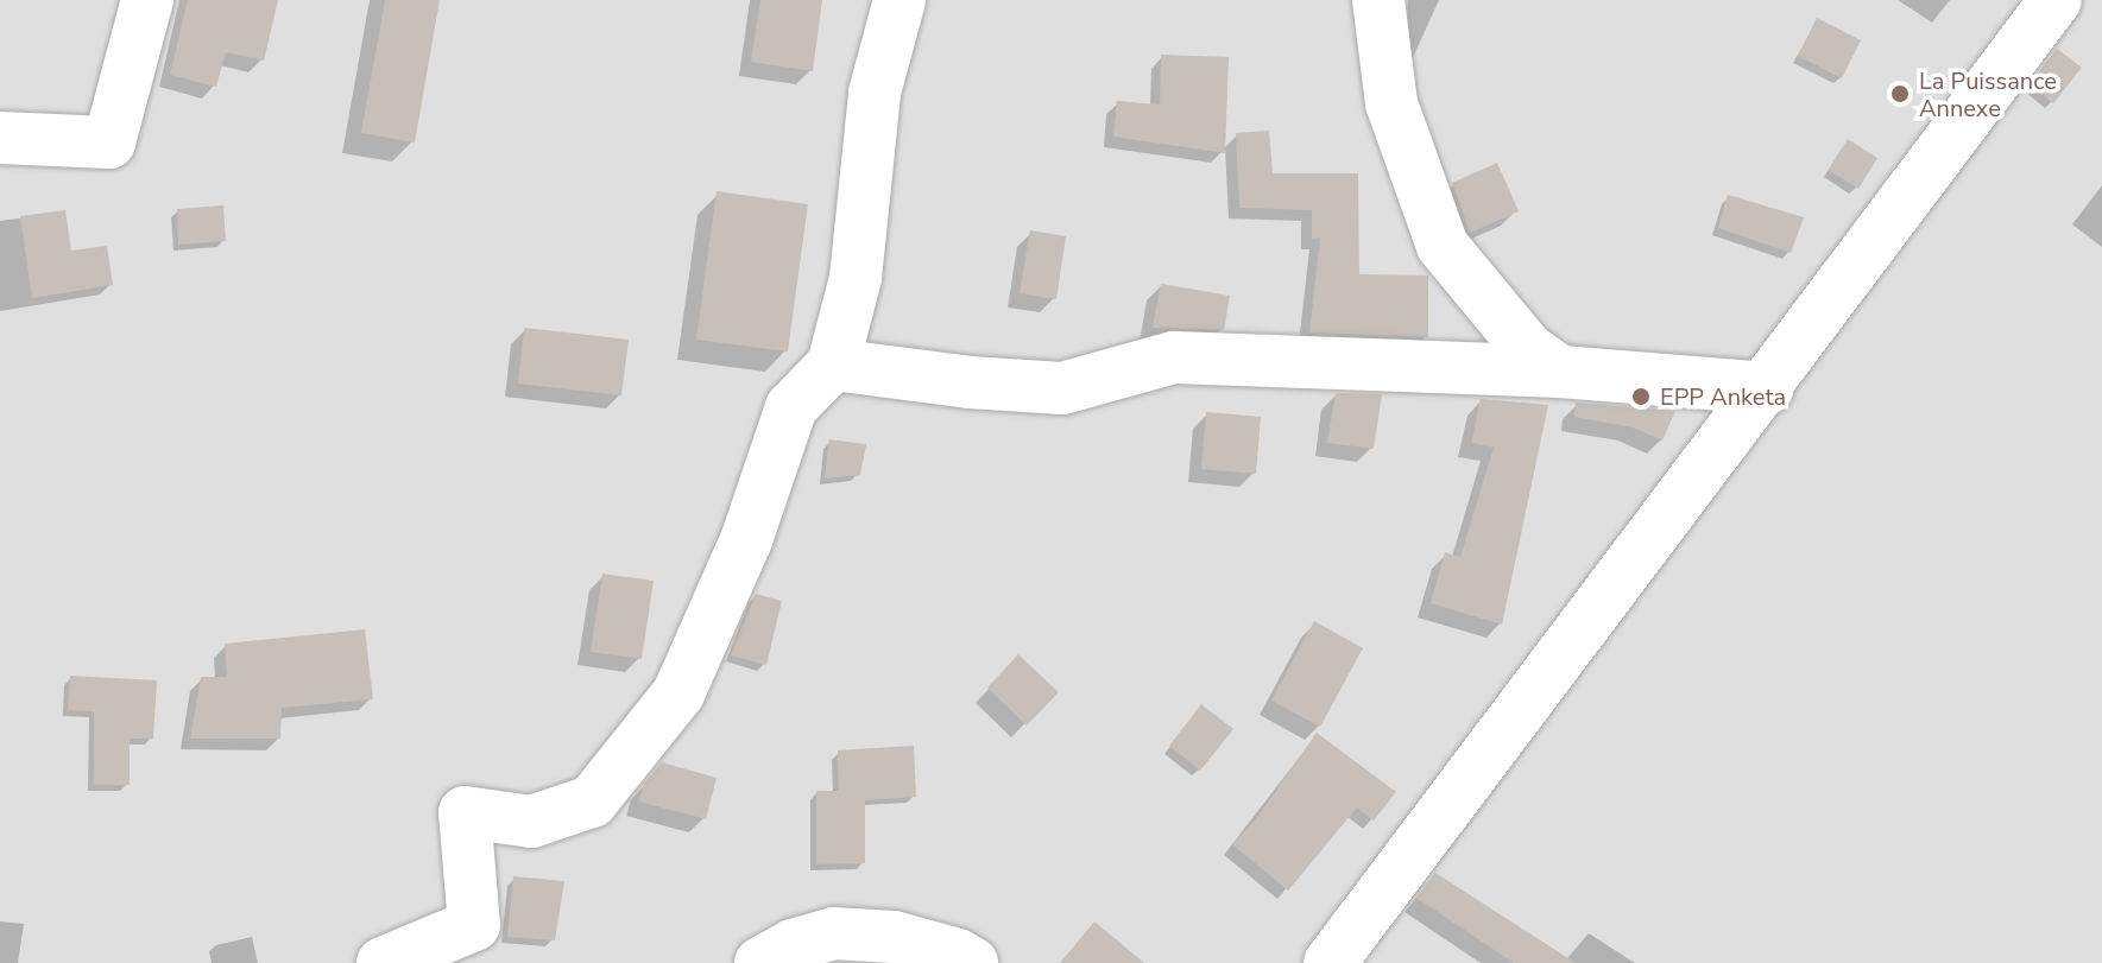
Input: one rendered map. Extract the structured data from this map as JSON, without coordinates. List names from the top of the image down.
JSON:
{
  "places": ["La Puissance Annexe", "EPP Anketa"]
}
